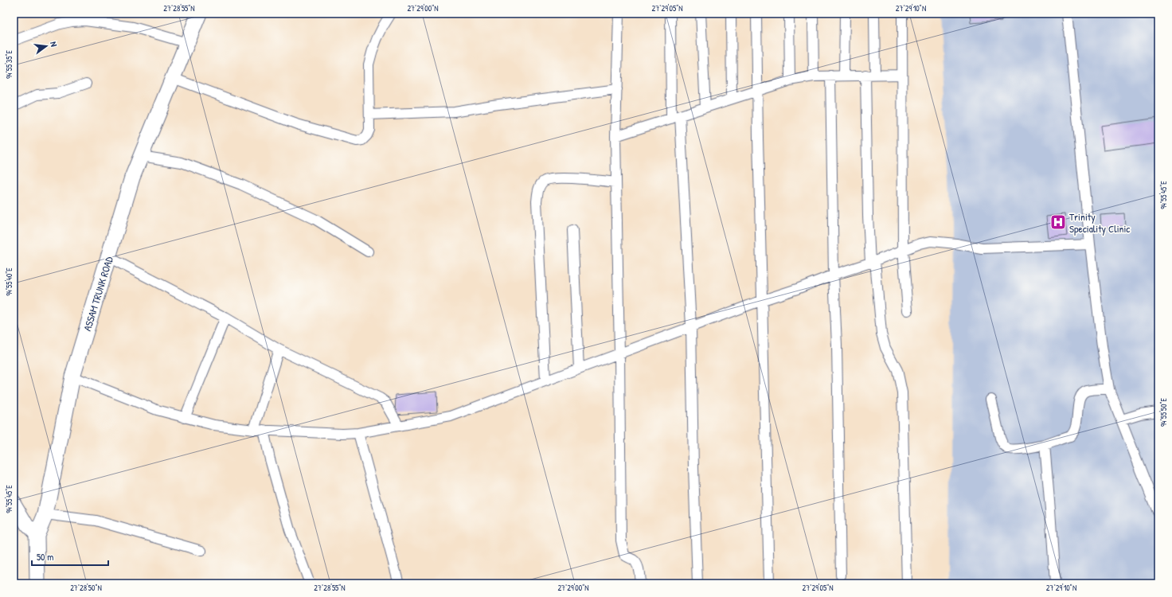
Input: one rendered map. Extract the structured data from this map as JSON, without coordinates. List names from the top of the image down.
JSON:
{
  "streets": {
    "main road": ["ASSAM TRUNK ROAD"]
  },
  "places": {
    "hospital": ["Trinity Speciality Clinic"]
  },
  "scale_bar": "50 m",
  "north": "right",
  "coordinates": [
    "27°28'55\"N",
    "27°29'00\"N",
    "27°29'05\"N",
    "27°29'10\"N",
    "94°55'35\"E",
    "94°55'45\"E",
    "94°55'40\"E",
    "94°55'50\"E",
    "27°28'50\"N"
  ]
}
